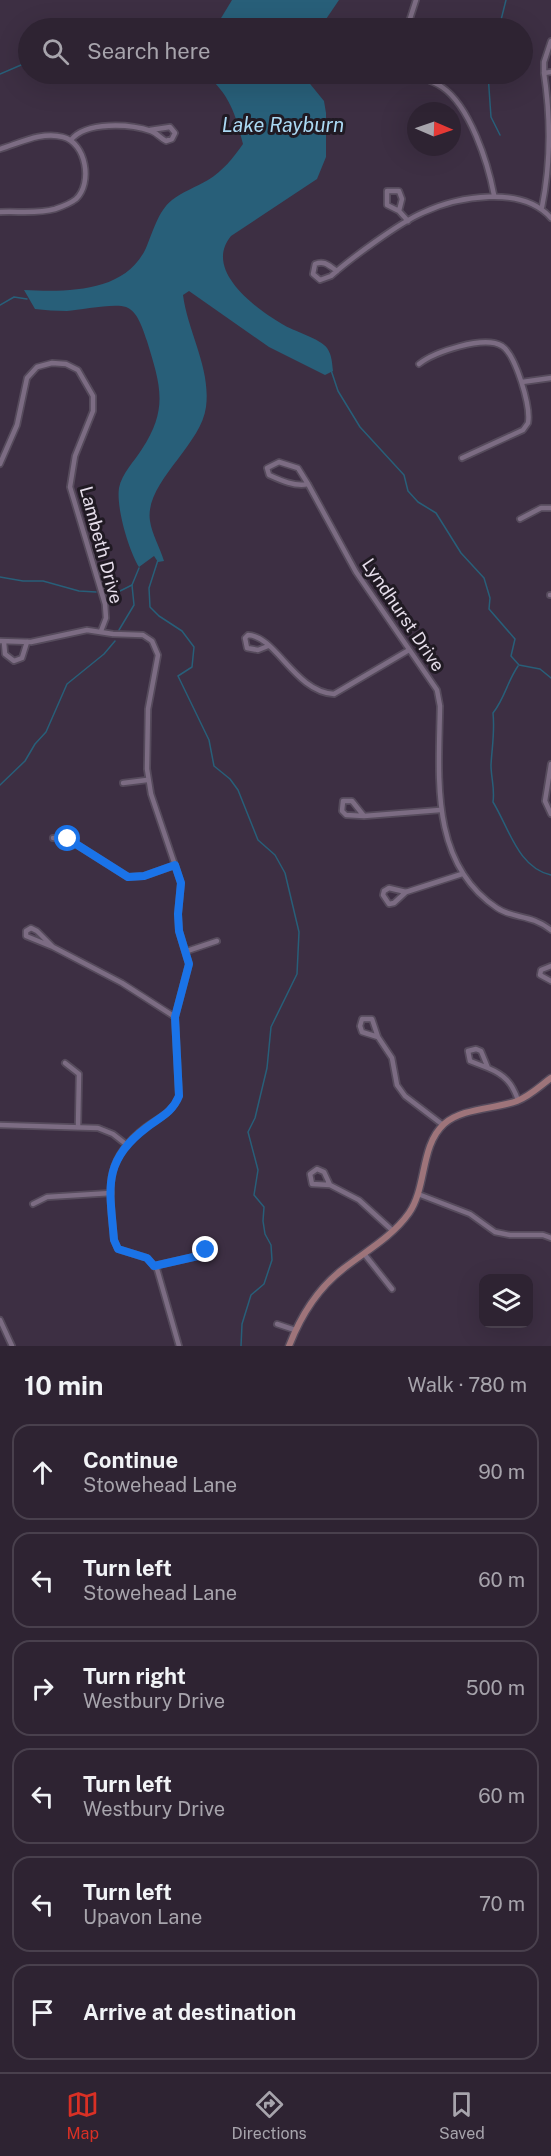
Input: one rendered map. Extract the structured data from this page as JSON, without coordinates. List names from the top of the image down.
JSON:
{
  "streets": {
    "street": ["Lambeth Drive", "Lyndhurst Drive"]
  },
  "water": ["Lake Rayburn"],
  "north": "right",
  "page": {
    "search": "Search here",
    "heading": ["10 min", "Walk · 780 m"],
    "list": [
      ["Continue", "Stowehead Lane", "90 m"],
      ["Turn left", "Stowehead Lane", "60 m"],
      ["Turn right", "Westbury Drive", "500 m"],
      ["Turn left", "Westbury Drive", "60 m"],
      ["Turn left", "Upavon Lane", "70 m"],
      "Arrive at destination"
    ],
    "nav": ["Map", "Directions", "Saved"]
  }
}
